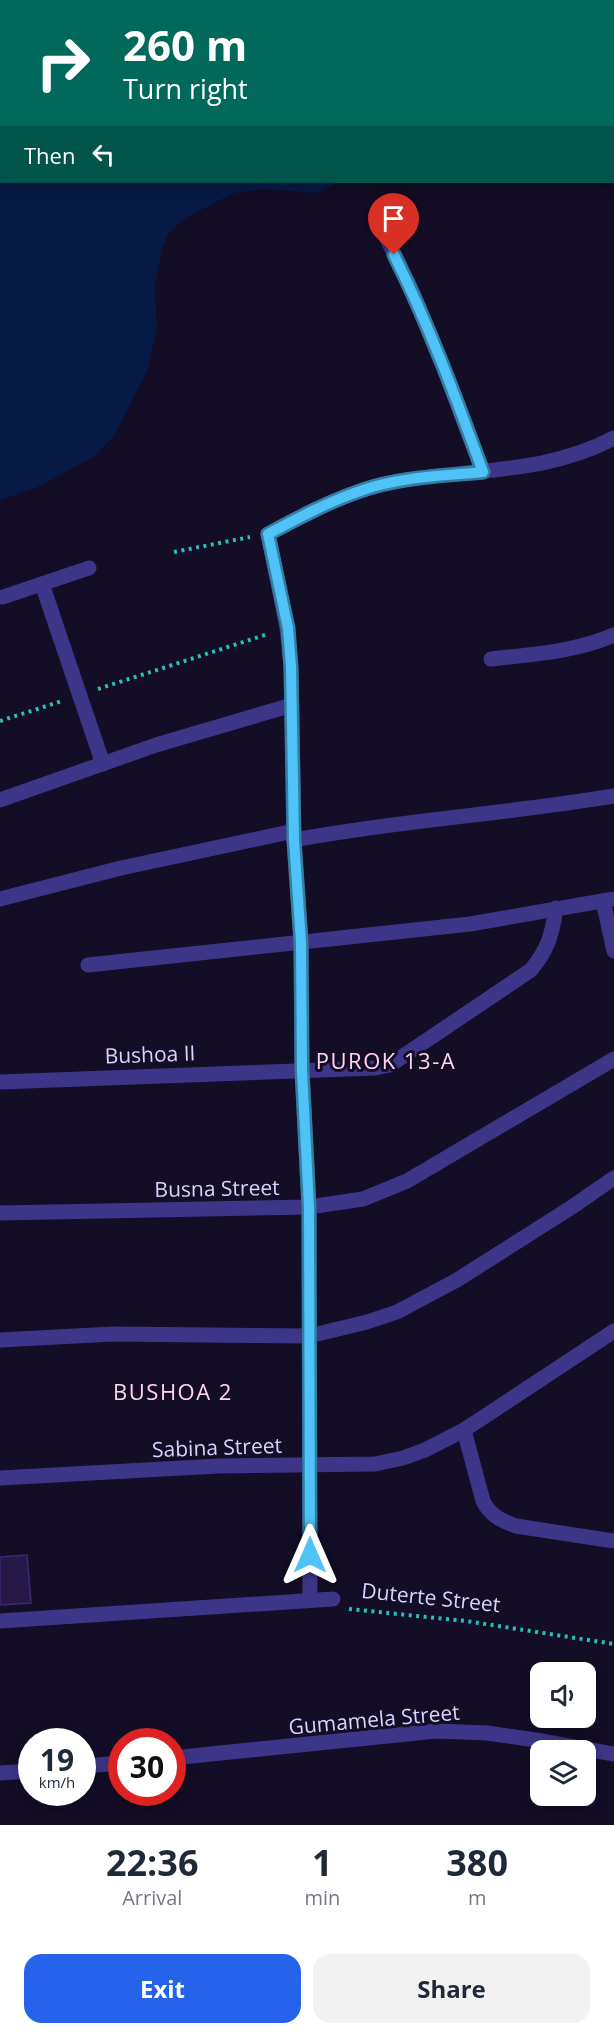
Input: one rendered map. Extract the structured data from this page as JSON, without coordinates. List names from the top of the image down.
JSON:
{
  "streets": {
    "street": [
      "Bushoa II",
      "Busna Street",
      "Sabina Street",
      "Duterte Street",
      "Gumamela Street"
    ]
  },
  "districts": ["PUROK 13-A", "BUSHOA 2"],
  "page": {
    "turn": ["260 m", "Turn right"],
    "then": "Then",
    "speed": "19 km/h",
    "limit": "30",
    "eta": [
      "22:36",
      "Arrival",
      "1",
      "min",
      "380",
      "m"
    ],
    "buttons": ["Exit", "Share"]
  }
}
